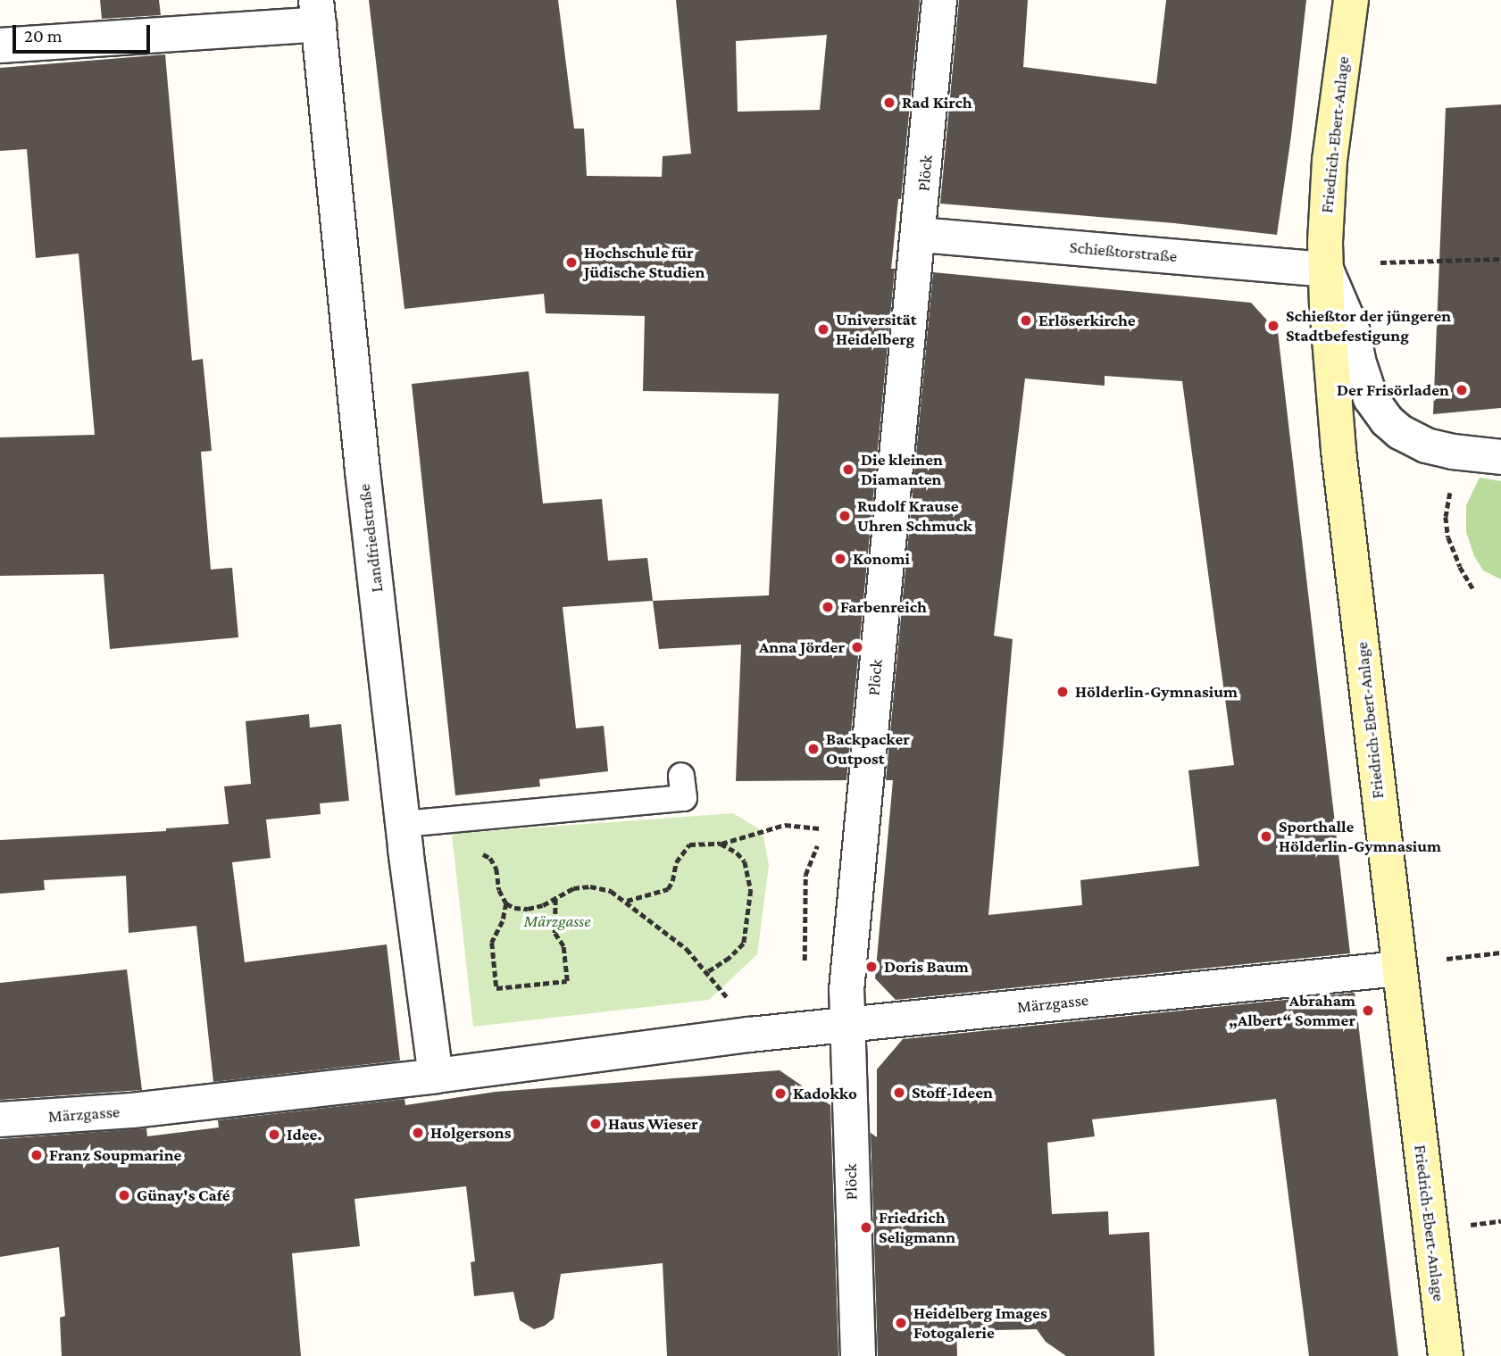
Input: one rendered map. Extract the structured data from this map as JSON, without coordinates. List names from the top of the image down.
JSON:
{
  "streets": {
    "main road": ["Friedrich-Ebert-Anlage"],
    "street": [
      "Plöck",
      "Schießtorstraße",
      "Landfriedstraße",
      "Märzgasse"
    ]
  },
  "crossings": [
    ["Friedrich-Ebert-Anlage", "Schießtorstraße"],
    ["Friedrich-Ebert-Anlage", "Märzgasse"],
    ["Plöck", "Schießtorstraße"],
    ["Plöck", "Märzgasse"],
    ["Landfriedstraße", "Märzgasse"]
  ],
  "parks": ["Märzgasse"],
  "places": [
    "Rad Kirch",
    "Hochschule für Jüdische Studien",
    "Erlöserkirche",
    "Schießtor der jüngeren Stadtbefestigung",
    "Universität Heidelberg",
    "Der Frisörladen",
    "Die kleinen Diamanten",
    "Rudolf Krause Uhren Schmuck",
    "Konomi",
    "Farbenreich",
    "Anna Jörder",
    "Hölderlin-Gymnasium",
    "Backpacker Outpost",
    "Sporthalle Hölderlin-Gymnasium",
    "Doris Baum",
    "Abraham „Albert“ Sommer",
    "Stoff-Ideen",
    "Kadokko",
    "Haus Wieser",
    "Holgersons",
    "Idee.",
    "Franz Soupmarine",
    "Günay's Café",
    "Friedrich Seligmann",
    "Heidelberg Images Fotogalerie"
  ],
  "scale_bar": "20 m"
}
